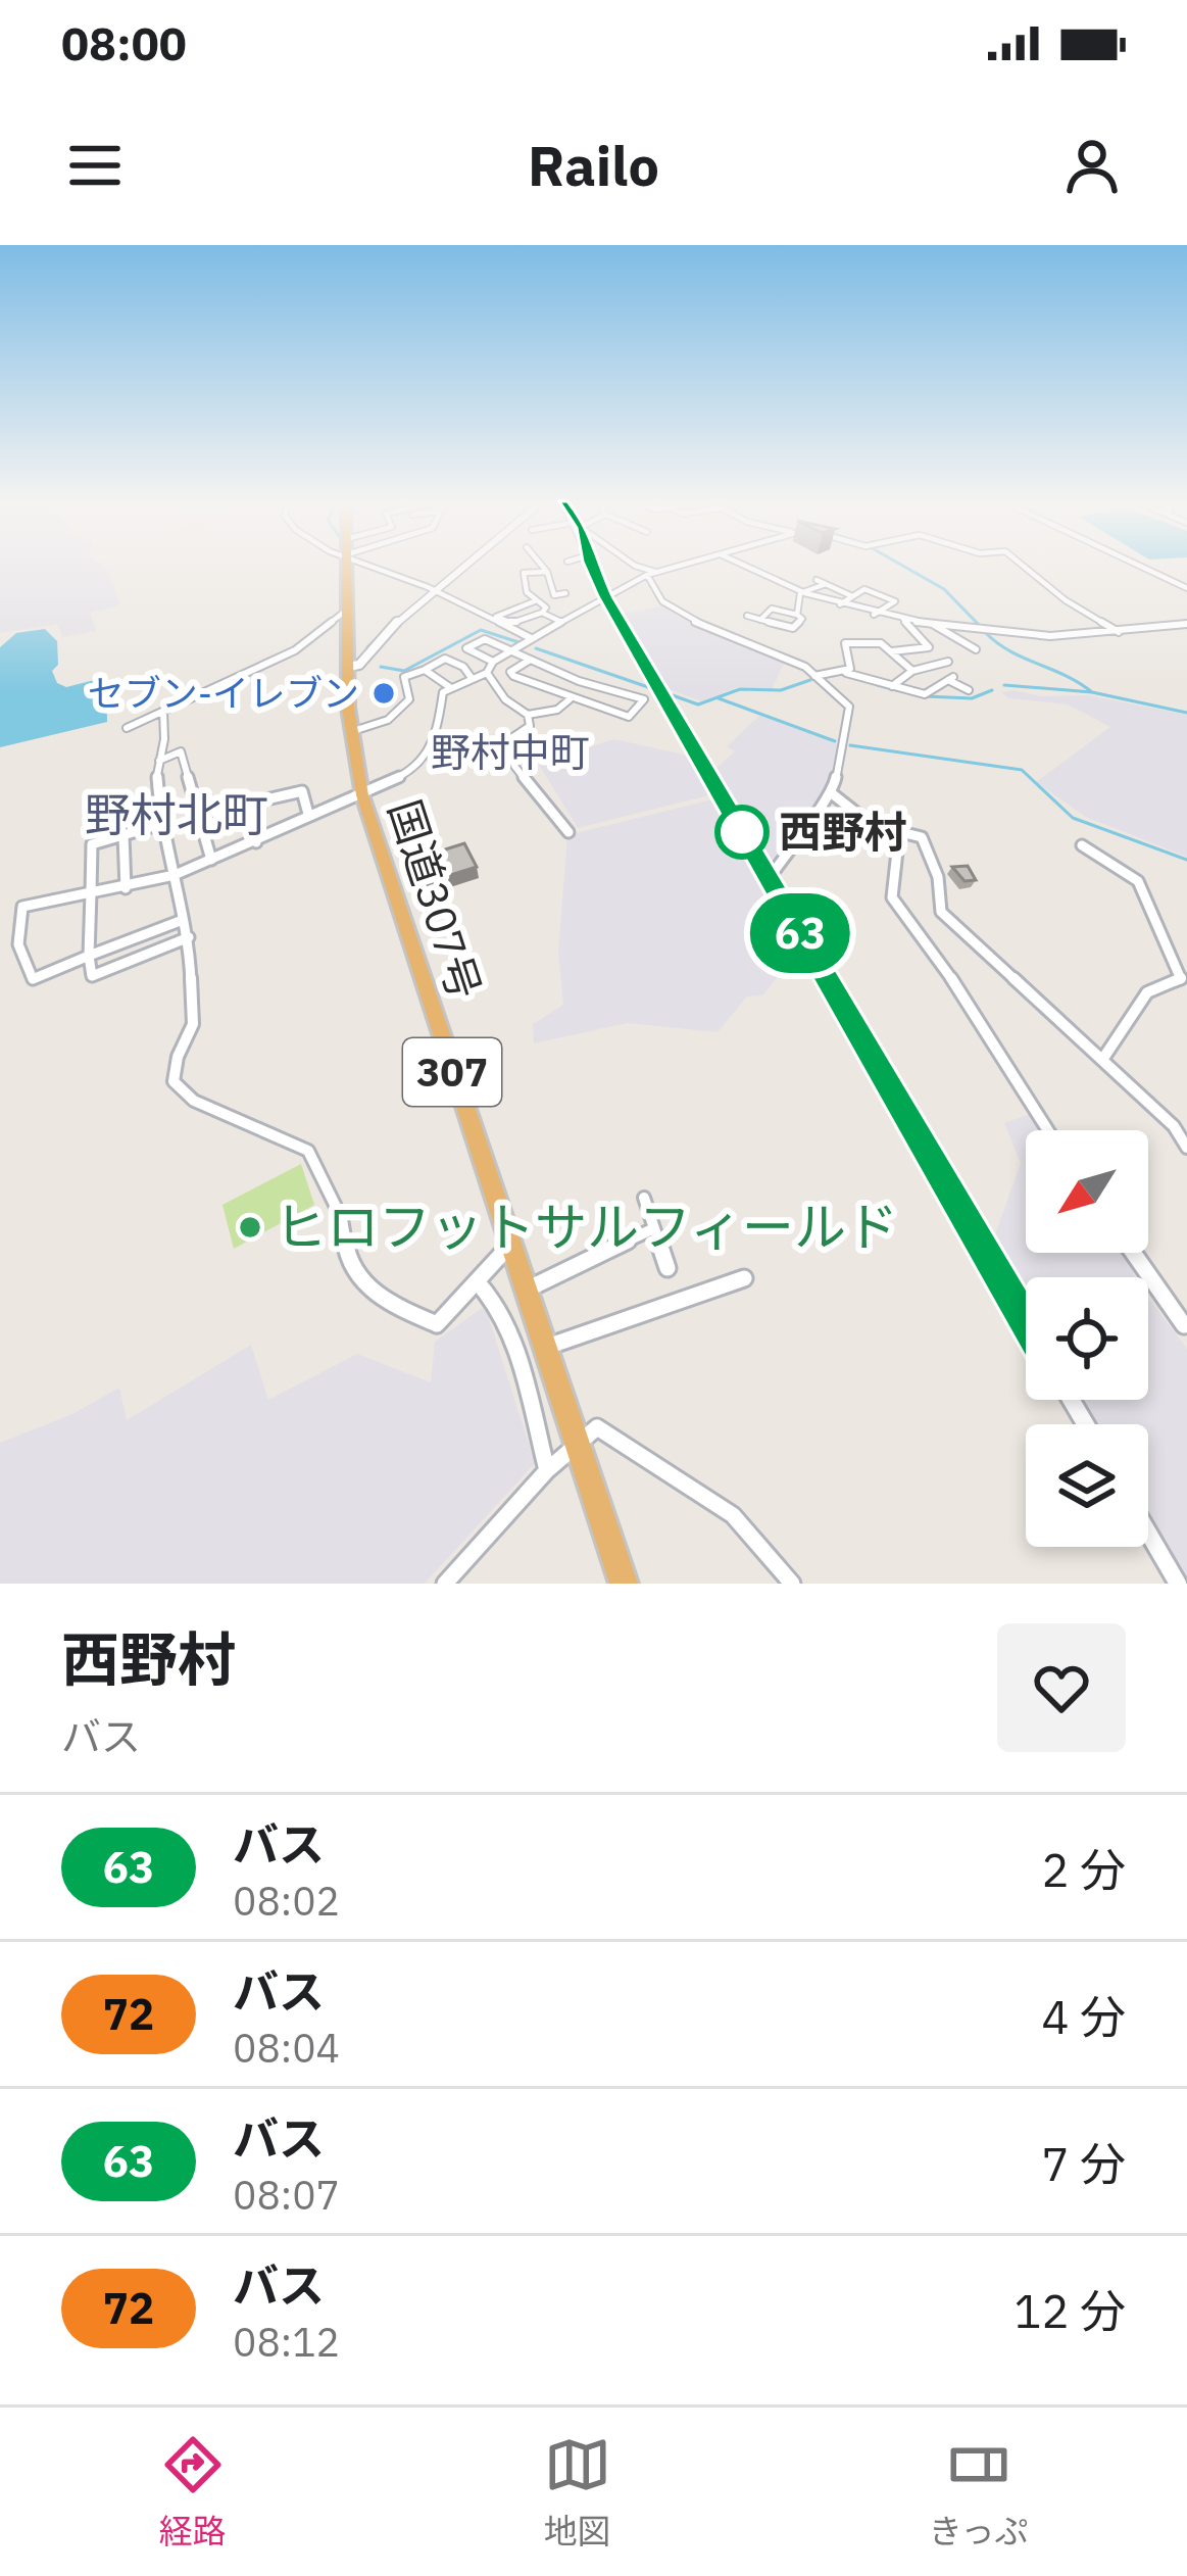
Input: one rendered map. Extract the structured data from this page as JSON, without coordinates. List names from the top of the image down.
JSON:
{
  "streets": {
    "highway": ["国道307号", "307"]
  },
  "districts": ["野村中町", "野村北町"],
  "places": ["セブン-イレブン", "西野村", "ヒロフットサルフィールド"],
  "lines": ["bus line 63"],
  "north": "bottom left",
  "page": {
    "status": "08:00",
    "header": "Railo",
    "on_map": "63",
    "heading": ["西野村", "バス"],
    "list": [
      {
        "mark": "63",
        "name": "バス",
        "note": "08:02",
        "value": "2 分"
      },
      {
        "mark": "72",
        "name": "バス",
        "note": "08:04",
        "value": "4 分"
      },
      {
        "mark": "63",
        "name": "バス",
        "note": "08:07",
        "value": "7 分"
      },
      {
        "mark": "72",
        "name": "バス",
        "note": "08:12",
        "value": "12 分"
      }
    ],
    "tabs": ["経路", "地図", "きっぷ"]
  }
}
